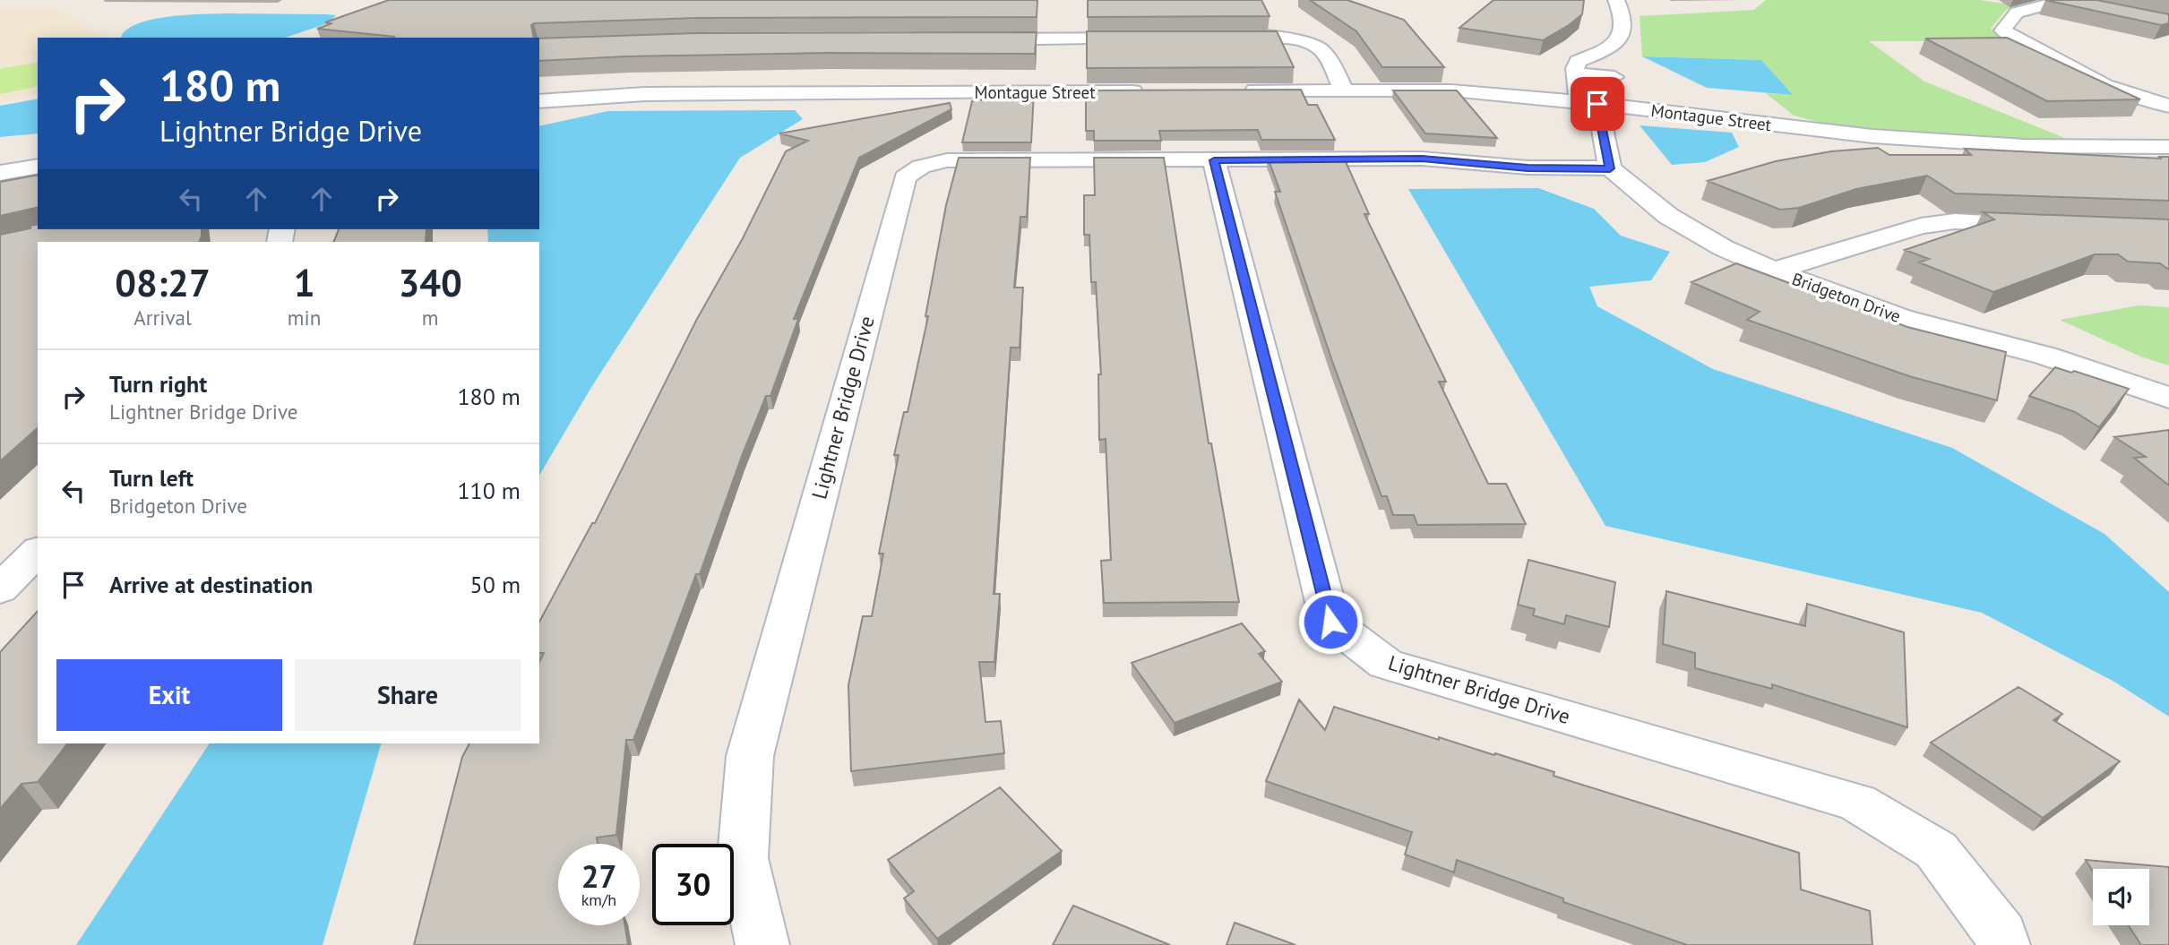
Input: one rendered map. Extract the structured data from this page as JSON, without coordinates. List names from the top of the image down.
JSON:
{
  "streets": {
    "street": ["Montague Street", "Bridgeton Drive", "Lightner Bridge Drive"]
  },
  "crossings": [
    ["Bridgeton Drive", "Lightner Bridge Drive"]
  ],
  "page": {
    "turn": ["180 m", "Lightner Bridge Drive"],
    "eta": [
      "08:27",
      "Arrival",
      "1",
      "min",
      "340",
      "m"
    ],
    "list": [
      {
        "name": "Turn right",
        "note": "Lightner Bridge Drive",
        "value": "180 m"
      },
      {
        "name": "Turn left",
        "note": "Bridgeton Drive",
        "value": "110 m"
      },
      {
        "name": "Arrive at destination",
        "value": "50 m"
      }
    ],
    "buttons": ["Exit", "Share"],
    "speed": "27 km/h",
    "limit": "30"
  }
}
